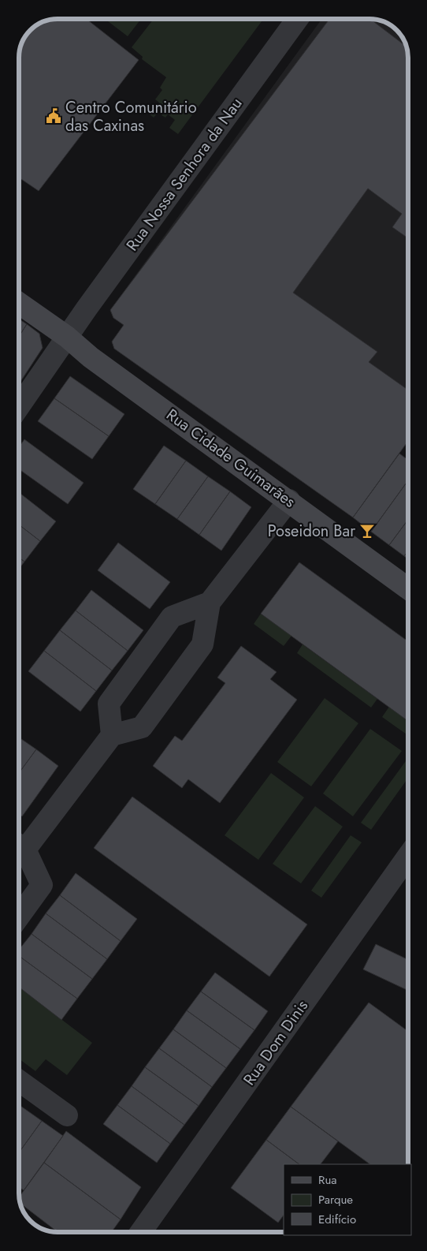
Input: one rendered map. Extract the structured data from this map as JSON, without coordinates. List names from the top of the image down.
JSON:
{
  "streets": {
    "street": ["Rua Nossa Senhora da Nau", "Rua Cidade Guimarães", "Rua Dom Dinis"]
  },
  "crossings": [
    ["Rua Nossa Senhora da Nau", "Rua Cidade Guimarães"]
  ],
  "places": {
    "public building": ["Centro Comunitário das Caxinas"],
    "bar": ["Poseidon Bar"]
  },
  "legend": ["Rua", "Parque", "Edifício"]
}
